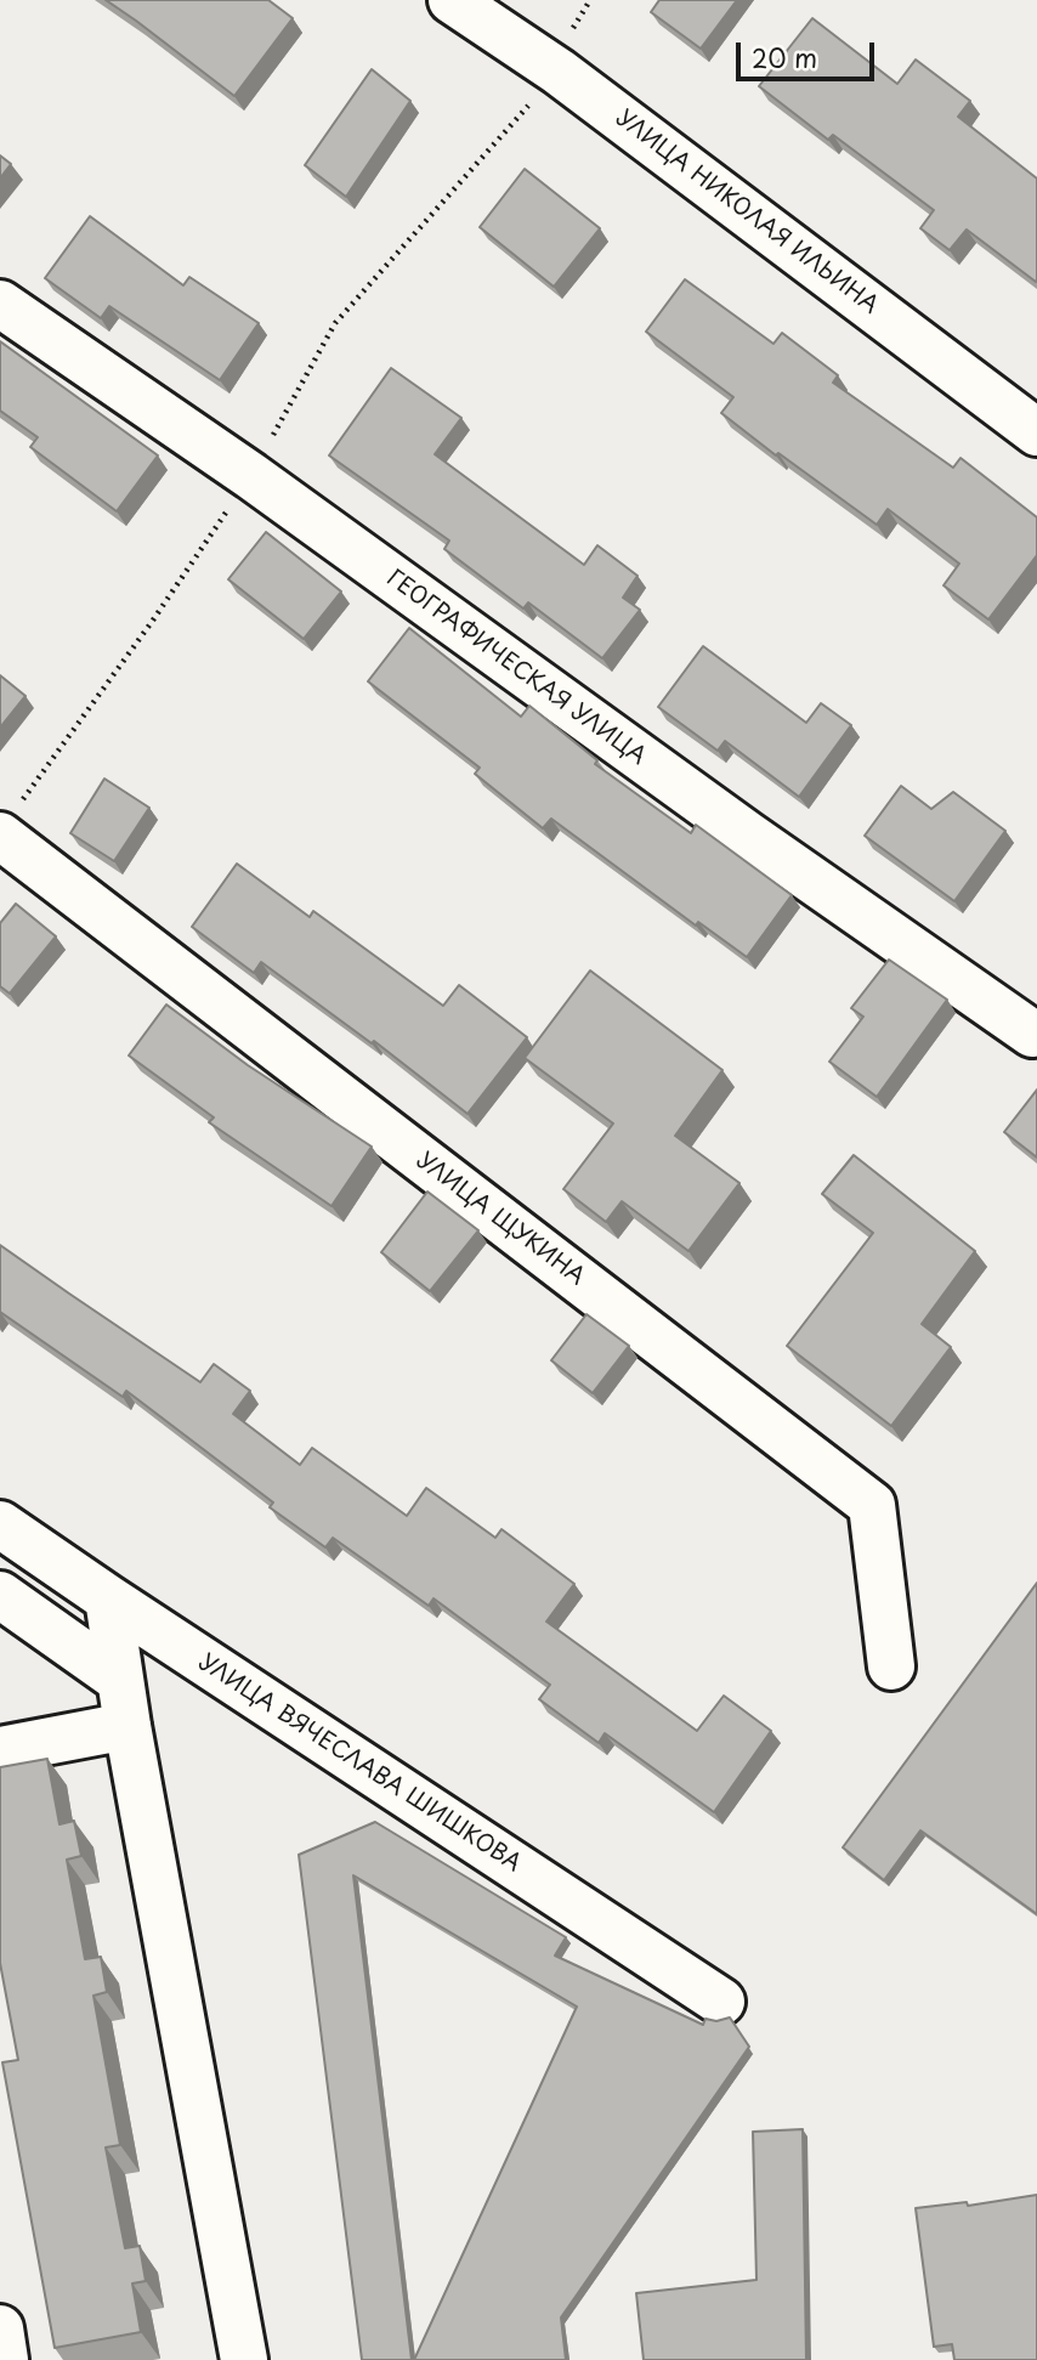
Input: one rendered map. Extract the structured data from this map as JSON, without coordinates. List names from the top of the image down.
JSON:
{
  "streets": {
    "street": [
      "УЛИЦА НИКОЛАЯ ИЛЬИНА",
      "ГЕОГРАФИЧЕСКАЯ УЛИЦА",
      "УЛИЦА ЩУКИНА",
      "УЛИЦА ВЯЧЕСЛАВА ШИШКОВА"
    ]
  },
  "scale_bar": "20 m"
}
